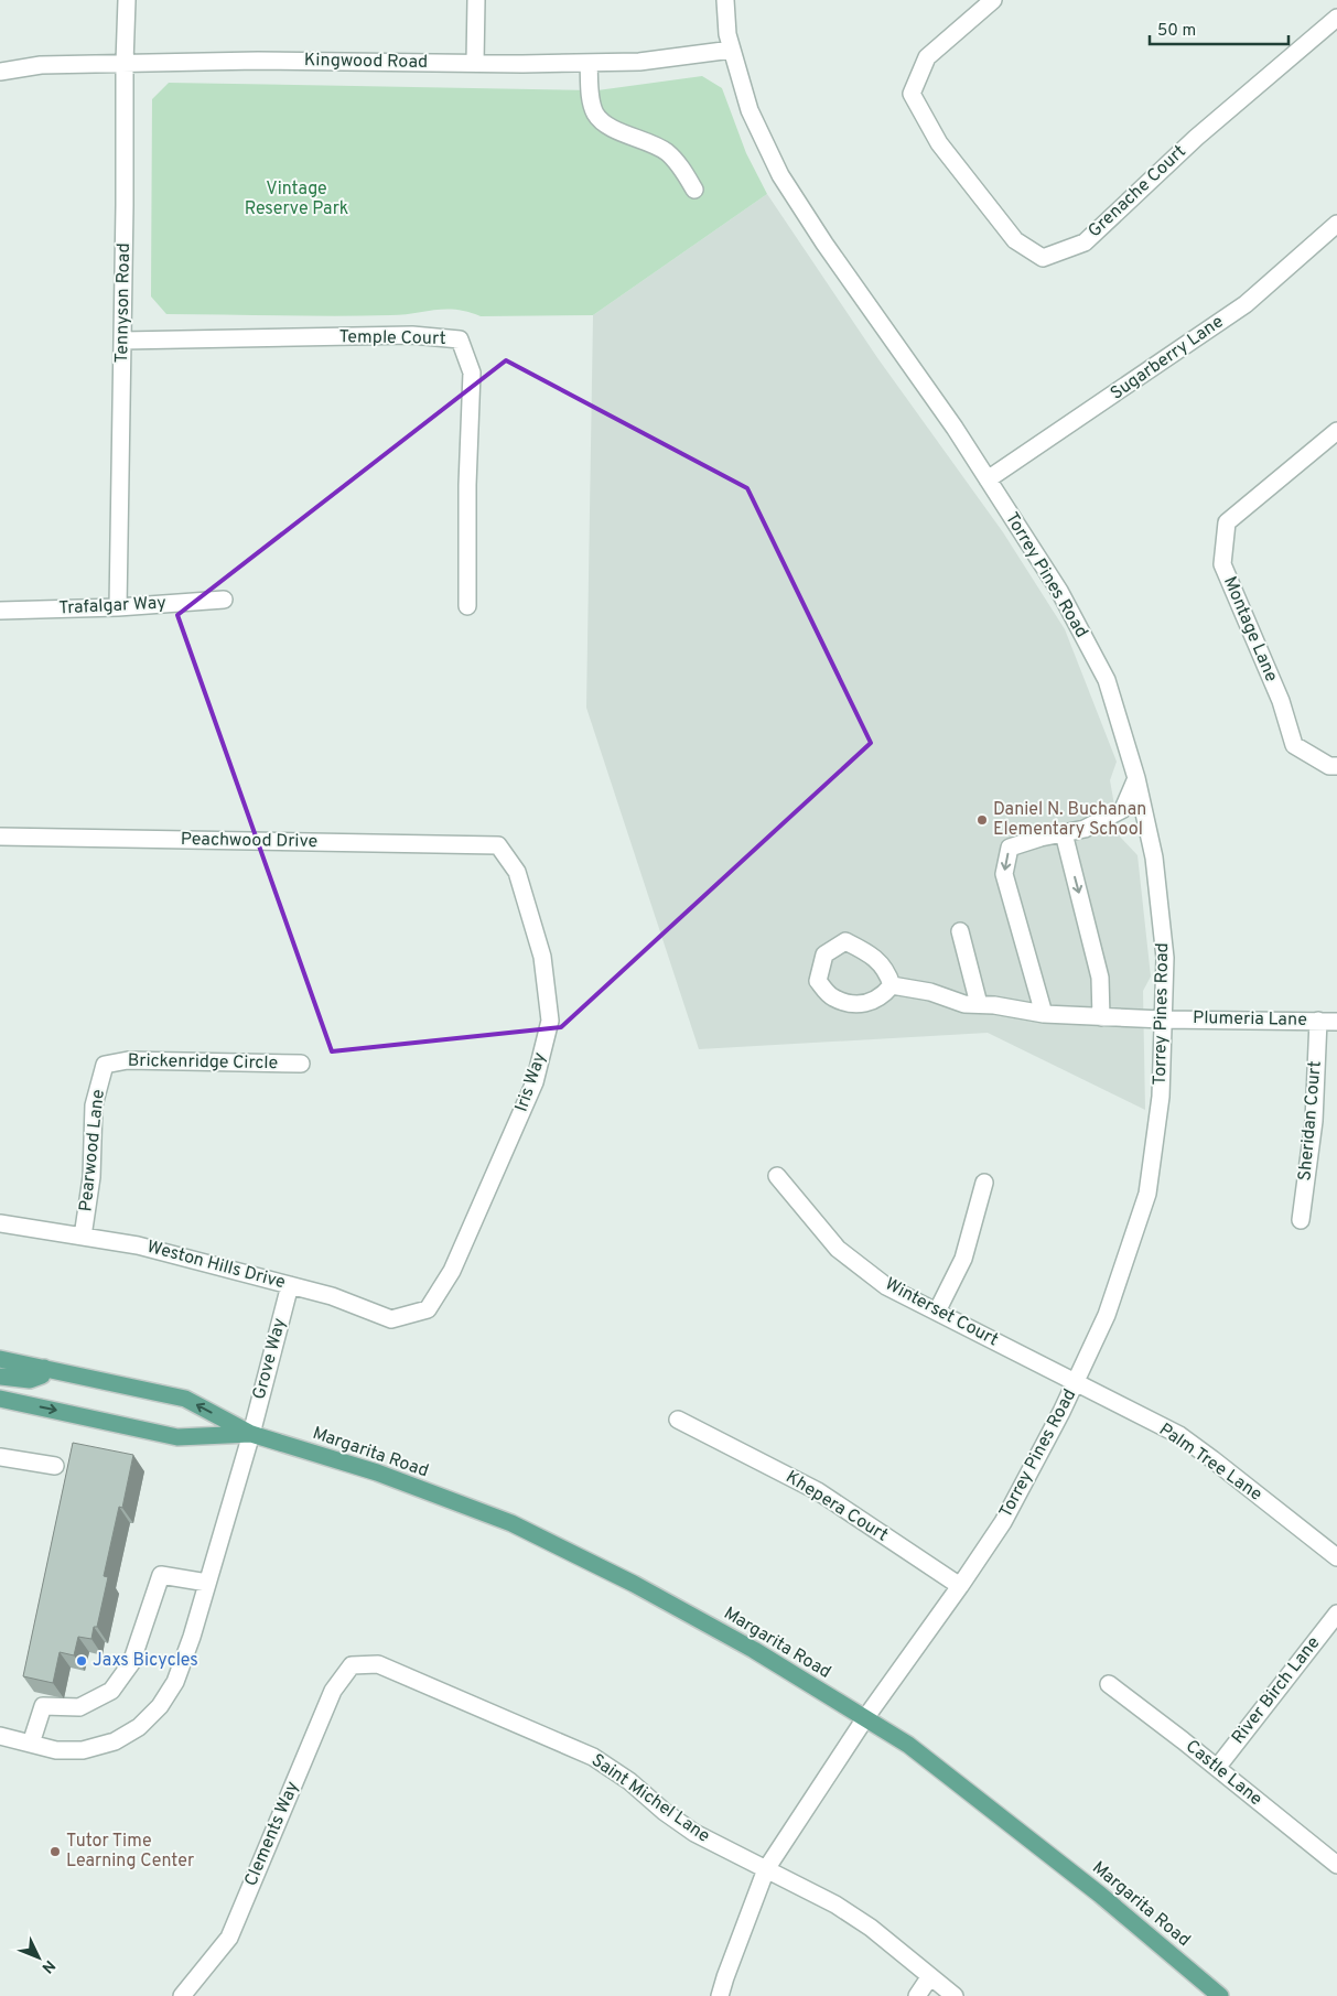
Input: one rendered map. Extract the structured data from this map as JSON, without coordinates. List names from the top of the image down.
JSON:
{
  "streets": {
    "main road": ["Margarita Road"],
    "street": [
      "Kingwood Road",
      "Grenache Court",
      "Tennyson Road",
      "Temple Court",
      "Sugarberry Lane",
      "Torrey Pines Road",
      "Trafalgar Way",
      "Montage Lane",
      "Peachwood Drive",
      "Plumeria Lane",
      "Brickenridge Circle",
      "Iris Way",
      "Sheridan Court",
      "Pearwood Lane",
      "Weston Hills Drive",
      "Winterset Court",
      "Grove Way",
      "Palm Tree Lane",
      "Khepera Court",
      "River Birch Lane",
      "Castle Lane",
      "Saint Michel Lane",
      "Clements Way"
    ]
  },
  "crossings": [
    ["Kingwood Road", "Tennyson Road"],
    ["Kingwood Road", "Torrey Pines Road"],
    ["Tennyson Road", "Temple Court"],
    ["Tennyson Road", "Trafalgar Way"],
    ["Sugarberry Lane", "Torrey Pines Road"],
    ["Torrey Pines Road", "Plumeria Lane"],
    ["Torrey Pines Road", "Winterset Court"],
    ["Torrey Pines Road", "Margarita Road"],
    ["Torrey Pines Road", "Palm Tree Lane"],
    ["Torrey Pines Road", "Khepera Court"],
    ["Torrey Pines Road", "Saint Michel Lane"],
    ["Peachwood Drive", "Iris Way"],
    ["Plumeria Lane", "Sheridan Court"],
    ["Brickenridge Circle", "Pearwood Lane"],
    ["Iris Way", "Weston Hills Drive"],
    ["Pearwood Lane", "Weston Hills Drive"],
    ["Weston Hills Drive", "Grove Way"],
    ["Winterset Court", "Palm Tree Lane"],
    ["Grove Way", "Margarita Road"],
    ["River Birch Lane", "Castle Lane"],
    ["Saint Michel Lane", "Clements Way"]
  ],
  "parks": ["Vintage Reserve Park"],
  "places": ["Daniel N. Buchanan Elementary School", "Jaxs Bicycles", "Tutor Time Learning Center"],
  "scale_bar": "50 m",
  "north": "bottom right"
}
